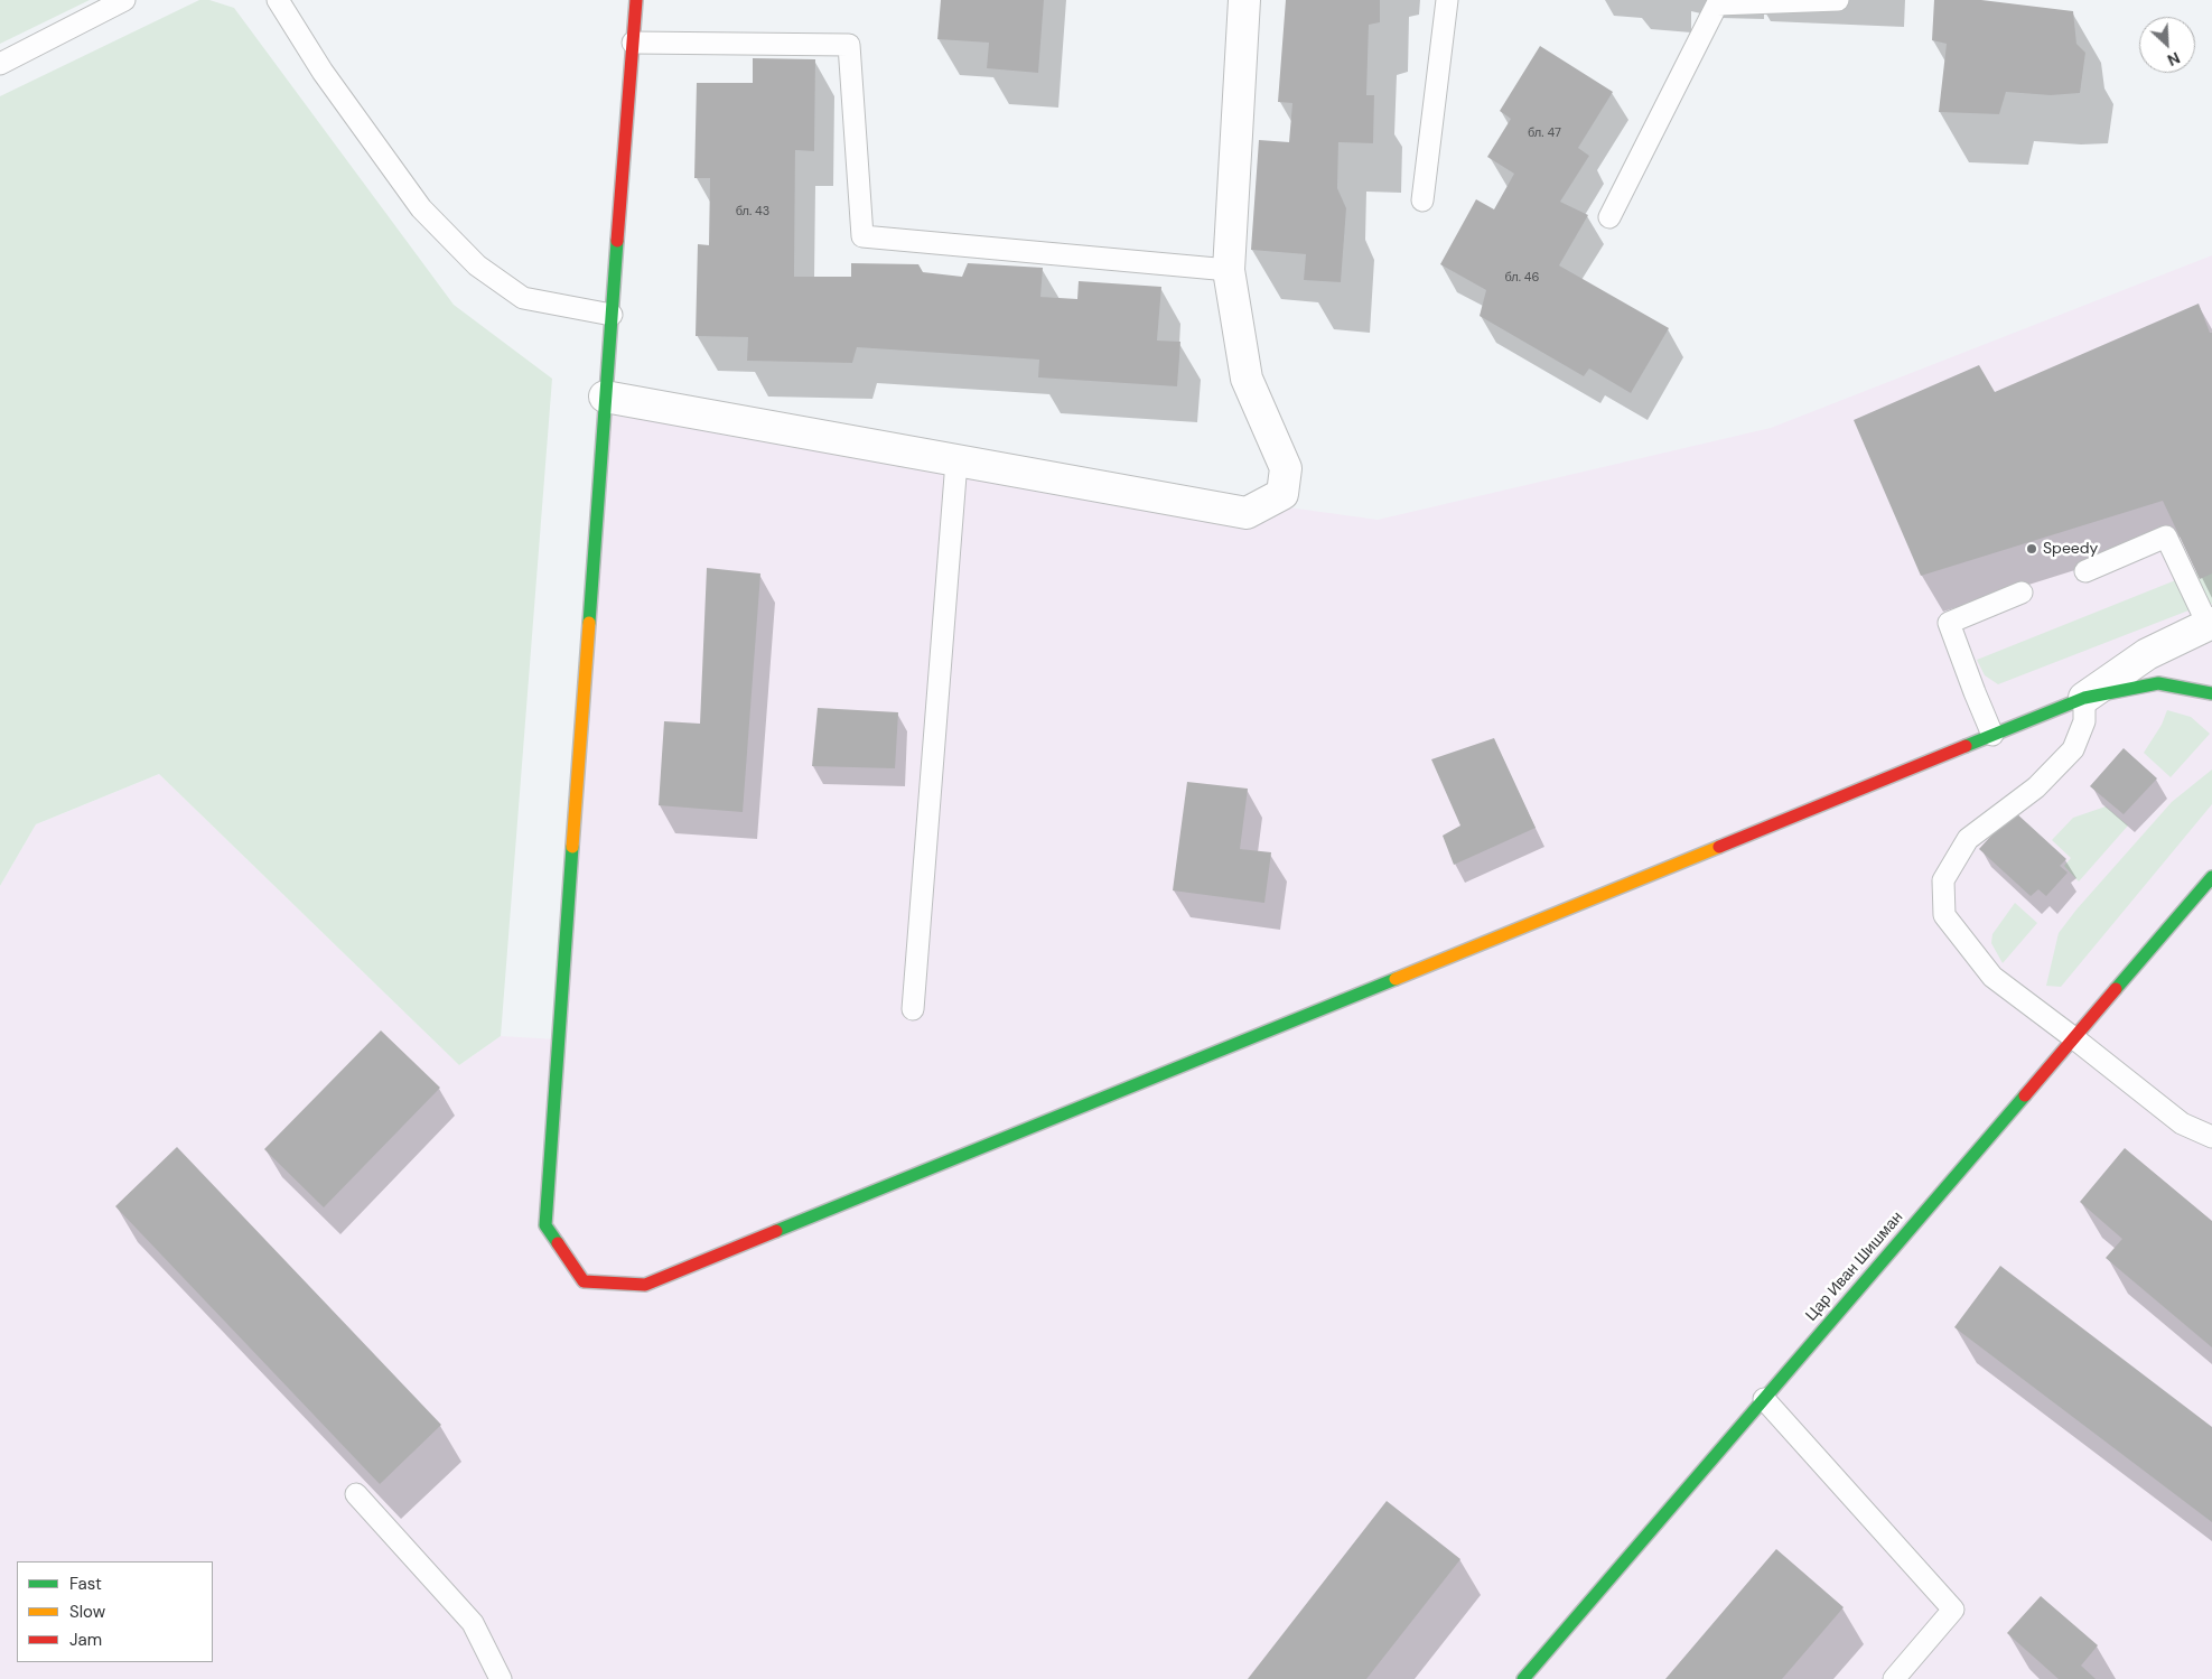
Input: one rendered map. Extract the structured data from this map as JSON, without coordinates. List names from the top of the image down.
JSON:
{
  "streets": {
    "street": ["Цар Иван Шишман"]
  },
  "places": ["Speedy"],
  "house_numbers": ["бл. 47", "бл. 43", "бл. 46"],
  "legend": ["Fast", "Slow", "Jam"],
  "north": "bottom right"
}
